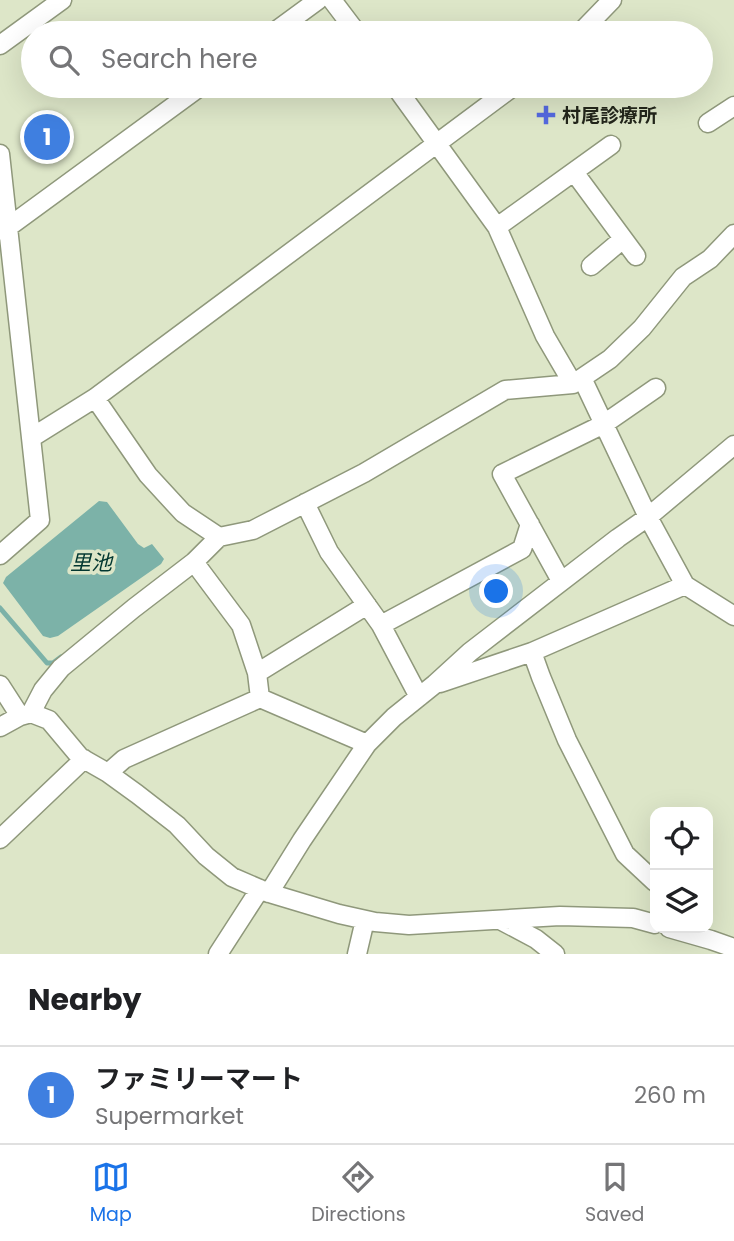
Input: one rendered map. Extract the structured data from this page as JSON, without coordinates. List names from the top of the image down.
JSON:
{
  "water": ["里池"],
  "places": {
    "health": ["村尾診療所"]
  },
  "page": {
    "search": "Search here",
    "pins": "1",
    "heading": "Nearby",
    "list": [
      {
        "mark": "1",
        "name": "ファミリーマート",
        "note": "Supermarket",
        "value": "260 m"
      }
    ],
    "nav": ["Map", "Directions", "Saved"]
  }
}
